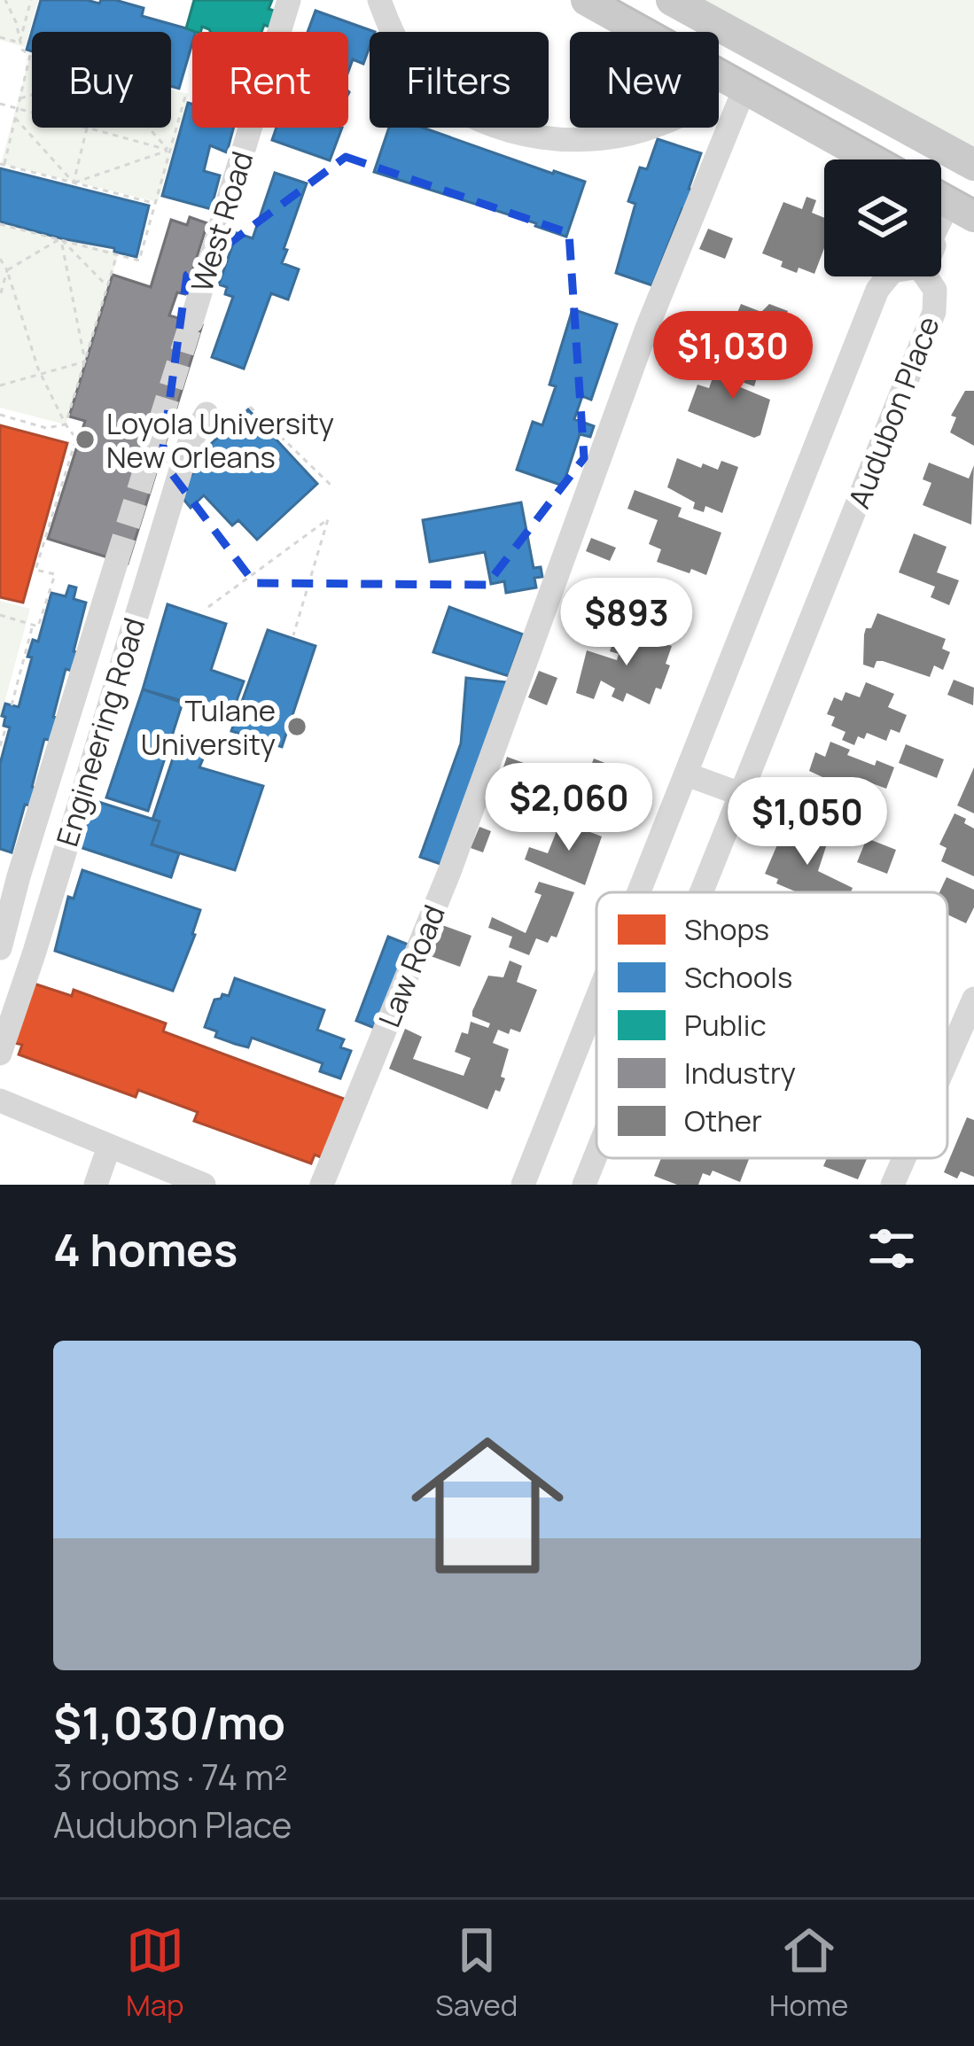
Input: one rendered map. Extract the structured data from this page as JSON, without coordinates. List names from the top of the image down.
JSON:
{
  "streets": {
    "street": [
      "West Road",
      "Audubon Place",
      "Engineering Road",
      "Law Road"
    ]
  },
  "places": ["Loyola University New Orleans", "Tulane University"],
  "legend": [
    "Shops",
    "Schools",
    "Public",
    "Industry",
    "Other"
  ],
  "page": {
    "chip": [
      "Buy",
      "Rent",
      "Filters",
      "New"
    ],
    "price": [
      "$1,030",
      "$893",
      "$2,060",
      "$1,050"
    ],
    "heading": "4 homes",
    "list": [
      {
        "name": "$1,030/mo",
        "note": "3 rooms · 74 m² · Audubon Place"
      }
    ],
    "tabs": ["Map", "Saved", "Home"]
  }
}
